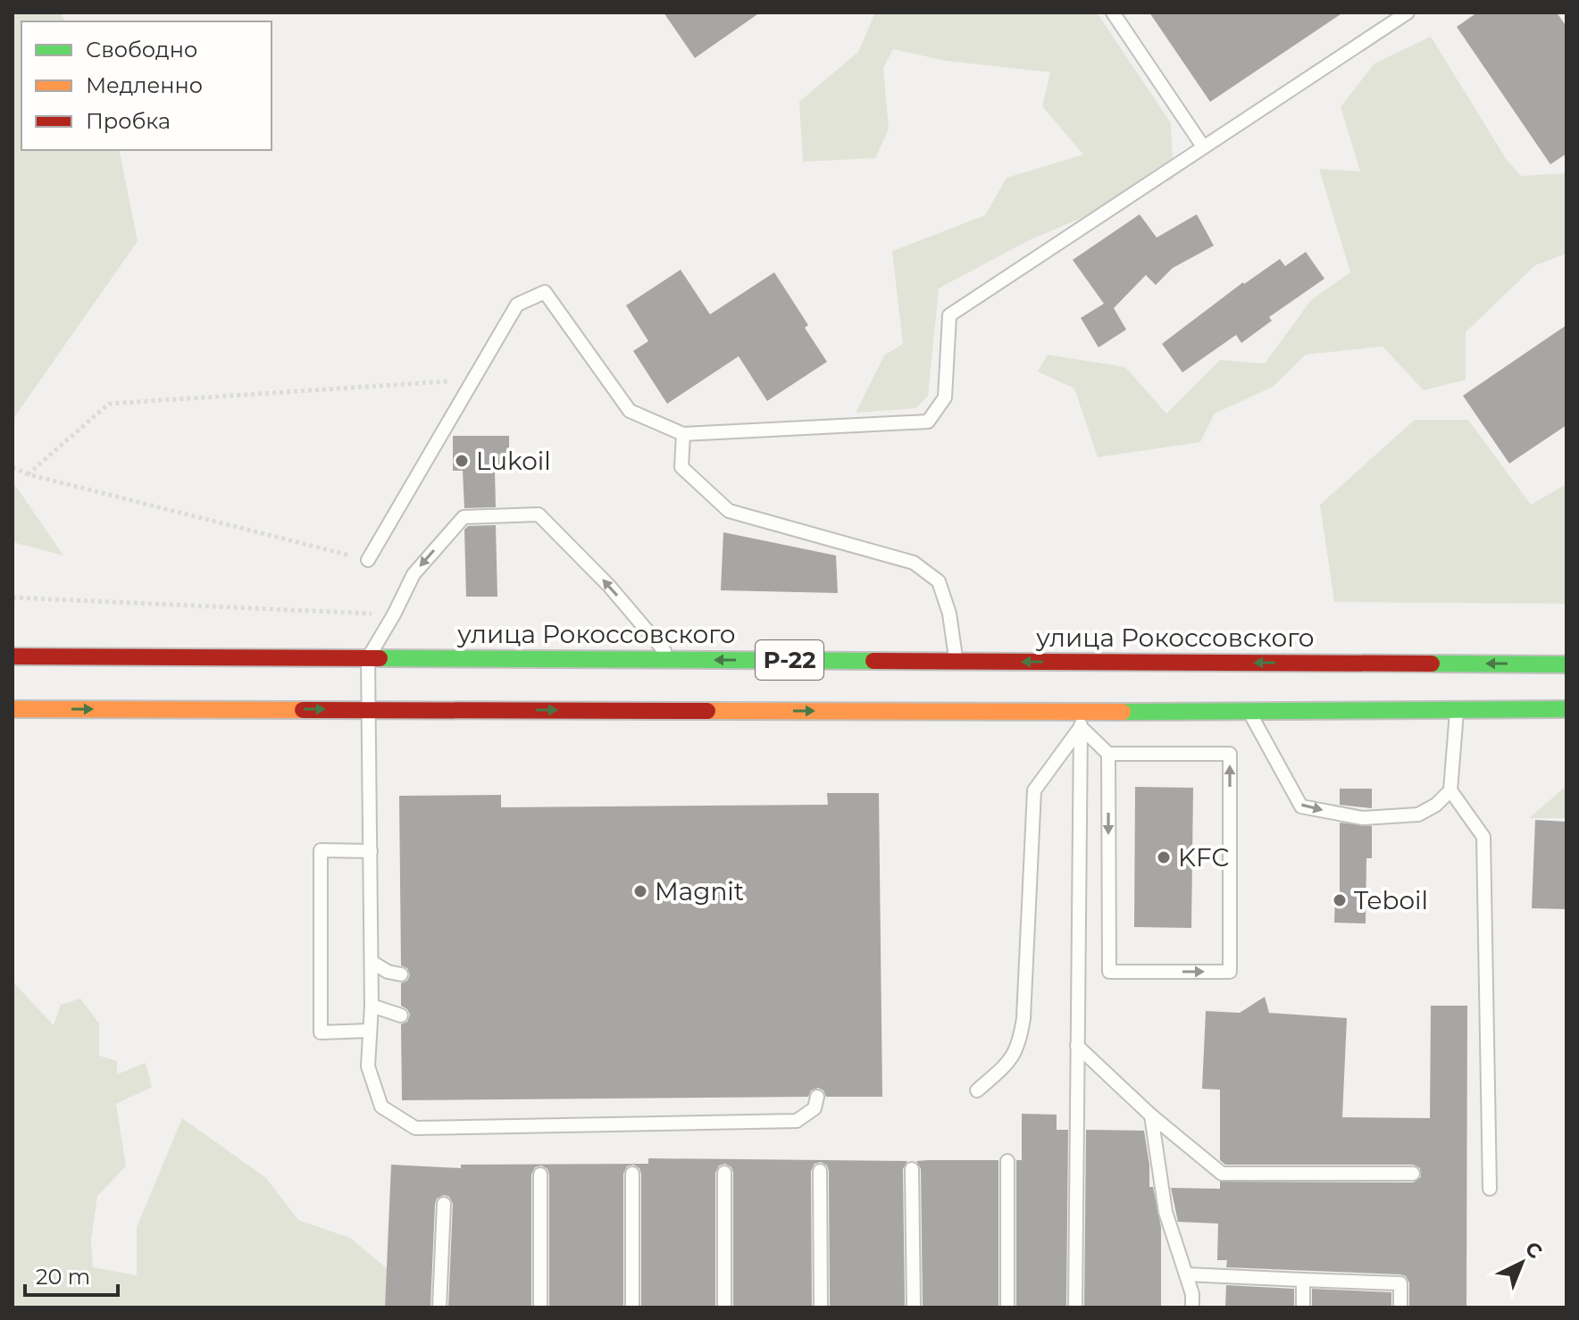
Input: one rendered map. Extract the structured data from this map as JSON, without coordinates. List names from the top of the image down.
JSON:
{
  "streets": {
    "highway": ["улица Рокоссовского", "Р-22"]
  },
  "places": [
    "Lukoil",
    "KFC",
    "Magnit",
    "Teboil"
  ],
  "legend": ["Свободно", "Медленно", "Пробка"],
  "scale_bar": "20 m",
  "north": "top right"
}
